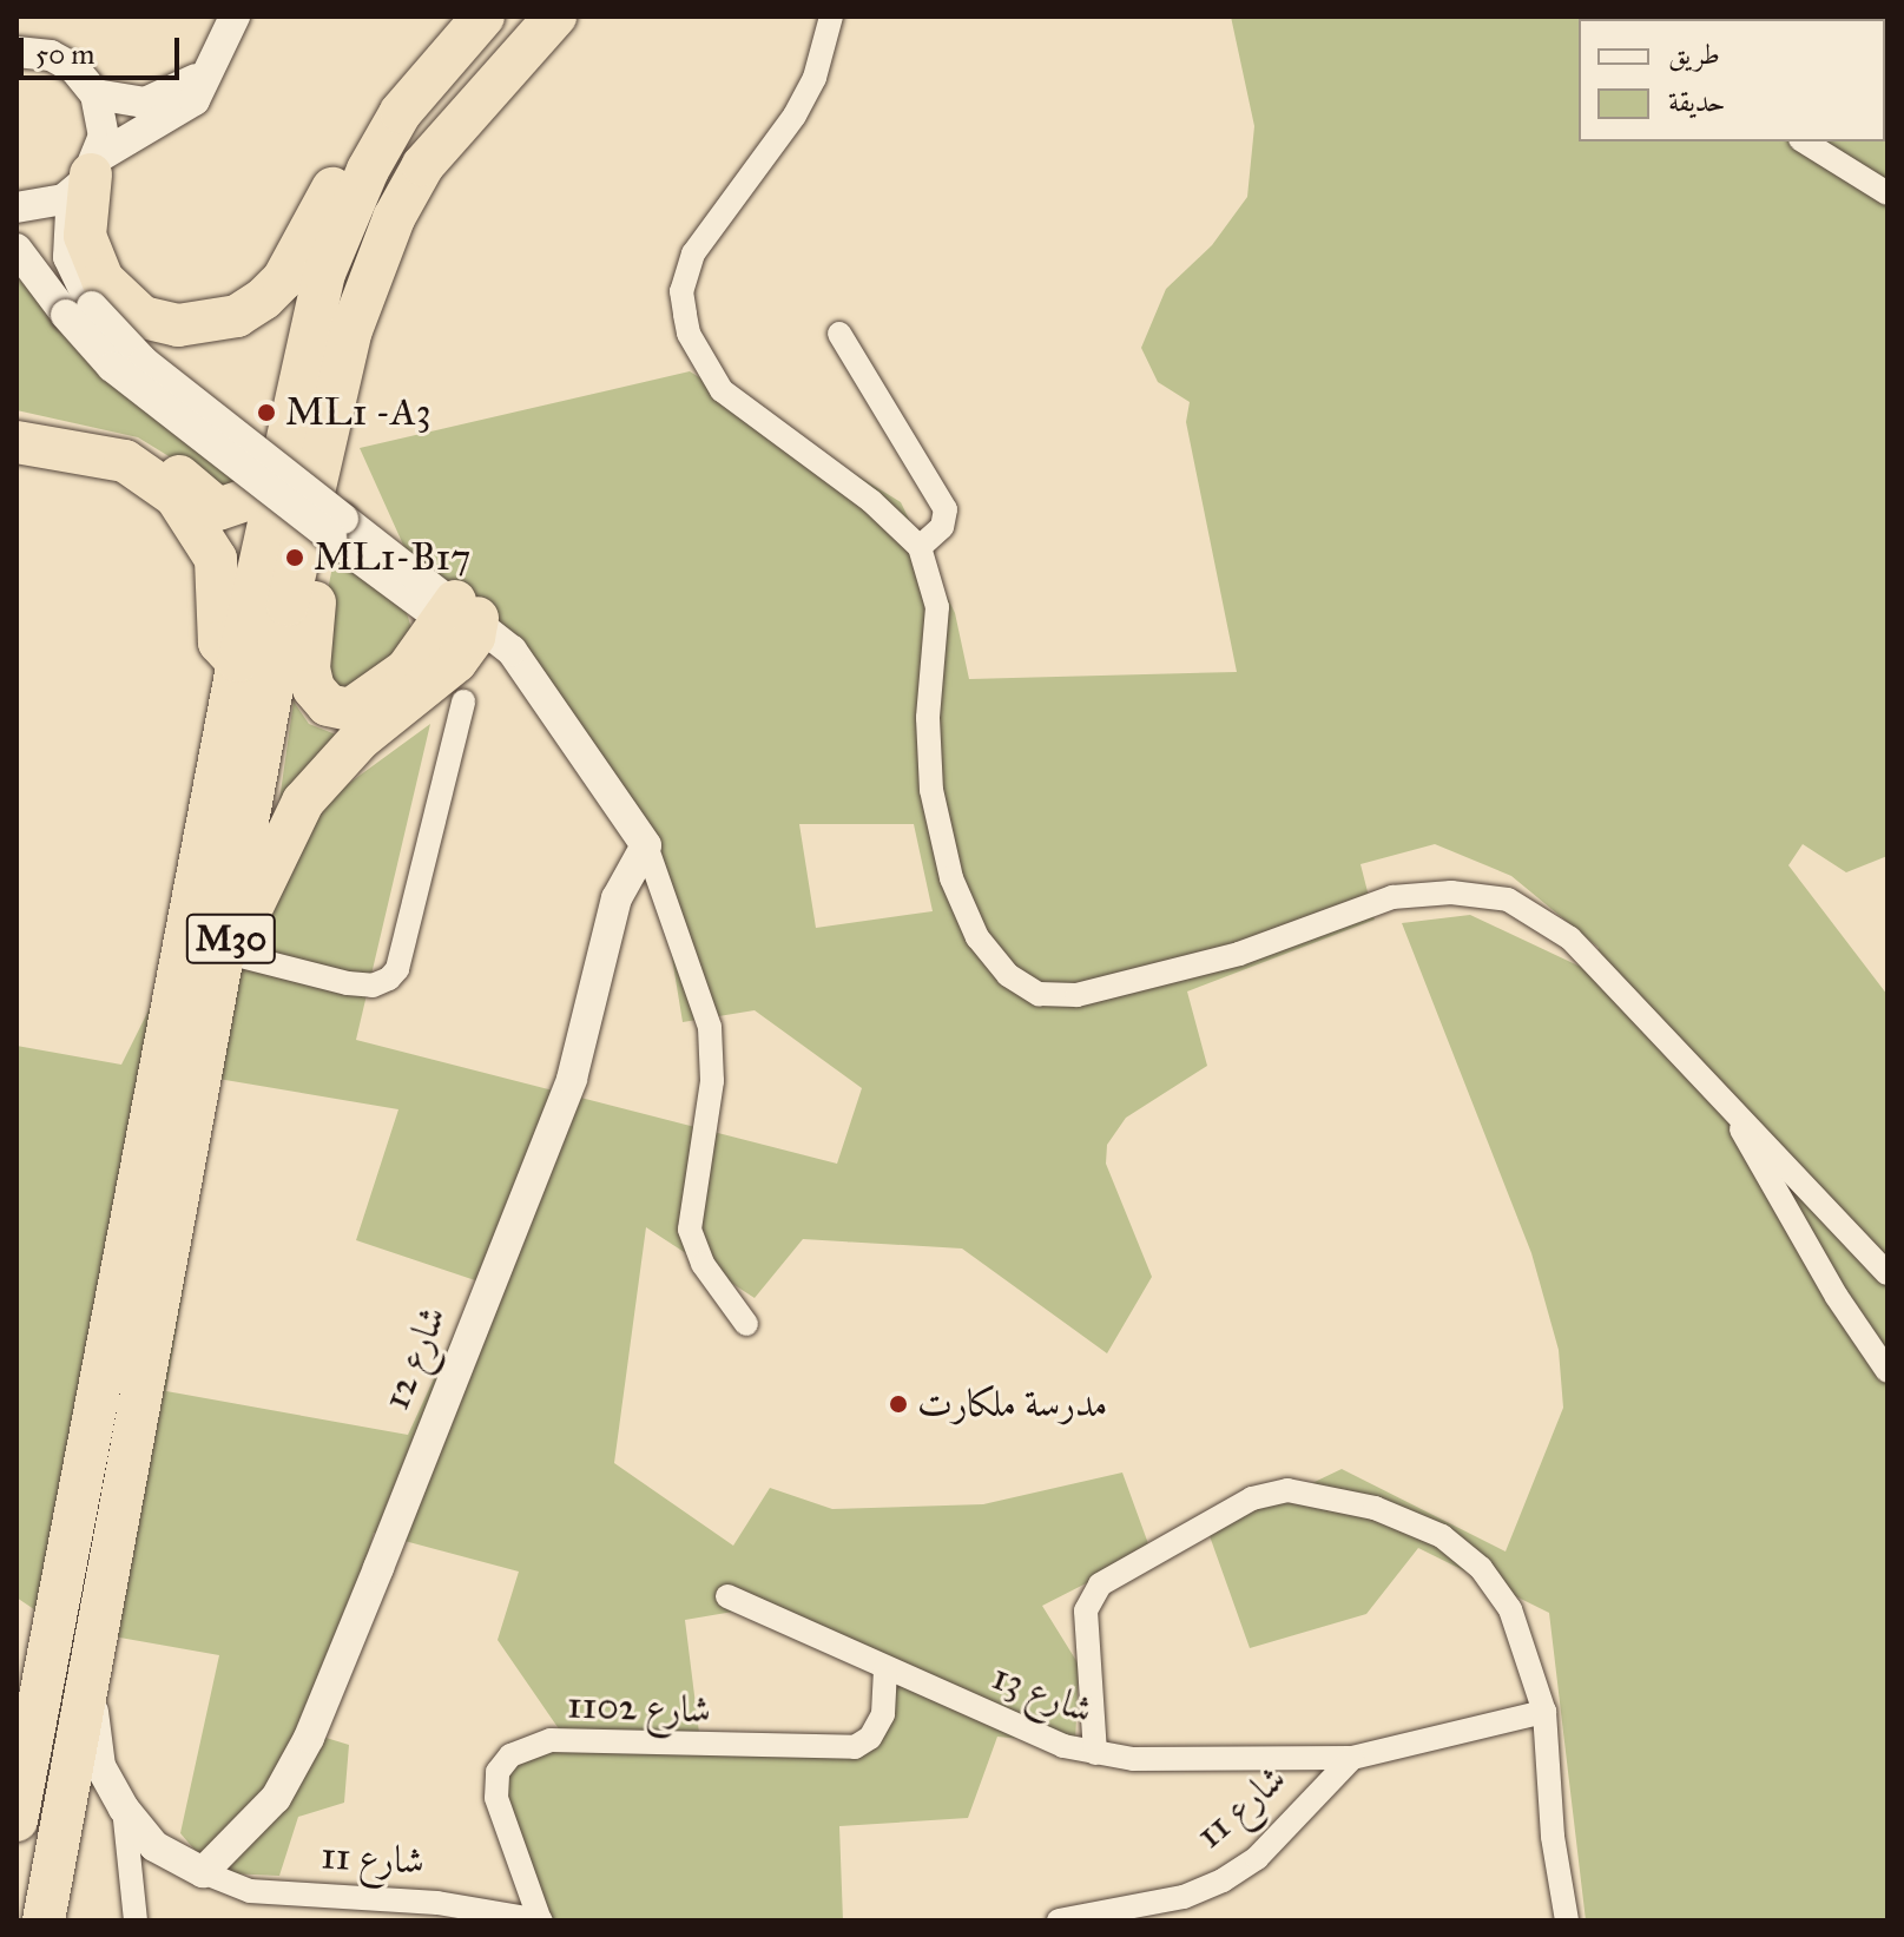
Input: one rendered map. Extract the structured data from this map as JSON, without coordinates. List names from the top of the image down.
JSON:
{
  "streets": {
    "highway": ["M30"],
    "street": [
      "شارع 12",
      "شارع 13",
      "شارع 1102",
      "شارع 11"
    ]
  },
  "crossings": [
    ["شارع 12", "شارع 11"],
    ["شارع 13", "شارع 1102"],
    ["شارع 13", "شارع 11"],
    ["شارع 1102", "شارع 11"]
  ],
  "places": ["ML1 -A3", "ML1-B17", "مدرسة ملكارت"],
  "legend": ["طريق", "حديقة"],
  "scale_bar": "50 m"
}
